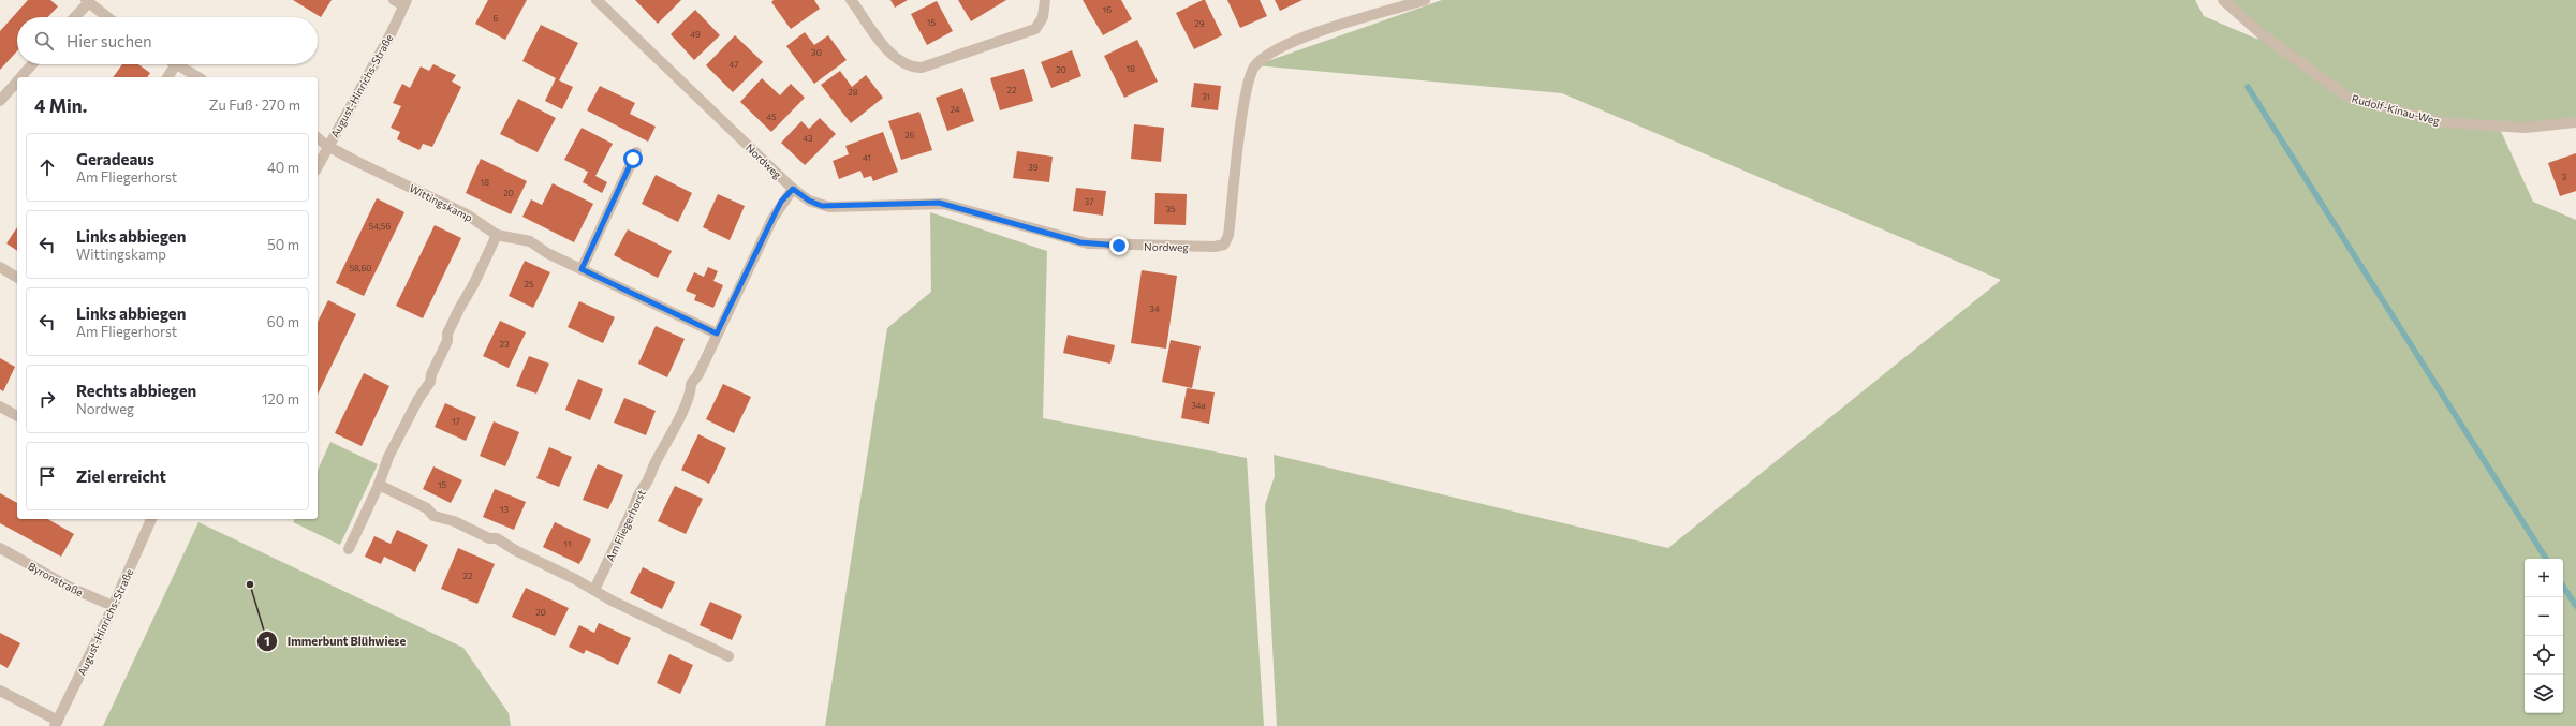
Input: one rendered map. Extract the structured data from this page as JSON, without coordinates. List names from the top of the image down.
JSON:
{
  "streets": {
    "street": [
      "August-Hinrichs-Straße",
      "Rudolf-Kinau-Weg",
      "Nordweg",
      "Wittingskamp",
      "Am Fliegerhorst",
      "Byronstraße"
    ]
  },
  "crossings": [
    ["August-Hinrichs-Straße", "Wittingskamp"],
    ["August-Hinrichs-Straße", "Byronstraße"],
    ["Nordweg", "Am Fliegerhorst"],
    ["Wittingskamp", "Am Fliegerhorst"]
  ],
  "places": ["Immerbunt Blühwiese"],
  "house_numbers": [
    "16",
    "6",
    "15",
    "29",
    "49",
    "30",
    "47",
    "18",
    "20",
    "22",
    "28",
    "31",
    "24",
    "45",
    "26",
    "43",
    "41",
    "39",
    "3",
    "18",
    "20",
    "37",
    "35",
    "54,56",
    "58,60",
    "25",
    "34",
    "23",
    "34a",
    "17",
    "15",
    "13",
    "11",
    "22",
    "20"
  ],
  "page": {
    "search": "Hier suchen",
    "heading": ["4 Min.", "Zu Fuß · 270 m"],
    "list": [
      ["Geradeaus", "Am Fliegerhorst", "40 m"],
      ["Links abbiegen", "Wittingskamp", "50 m"],
      ["Links abbiegen", "Am Fliegerhorst", "60 m"],
      ["Rechts abbiegen", "Nordweg", "120 m"],
      "Ziel erreicht"
    ],
    "map_buttons": ["+", "−"]
  }
}
